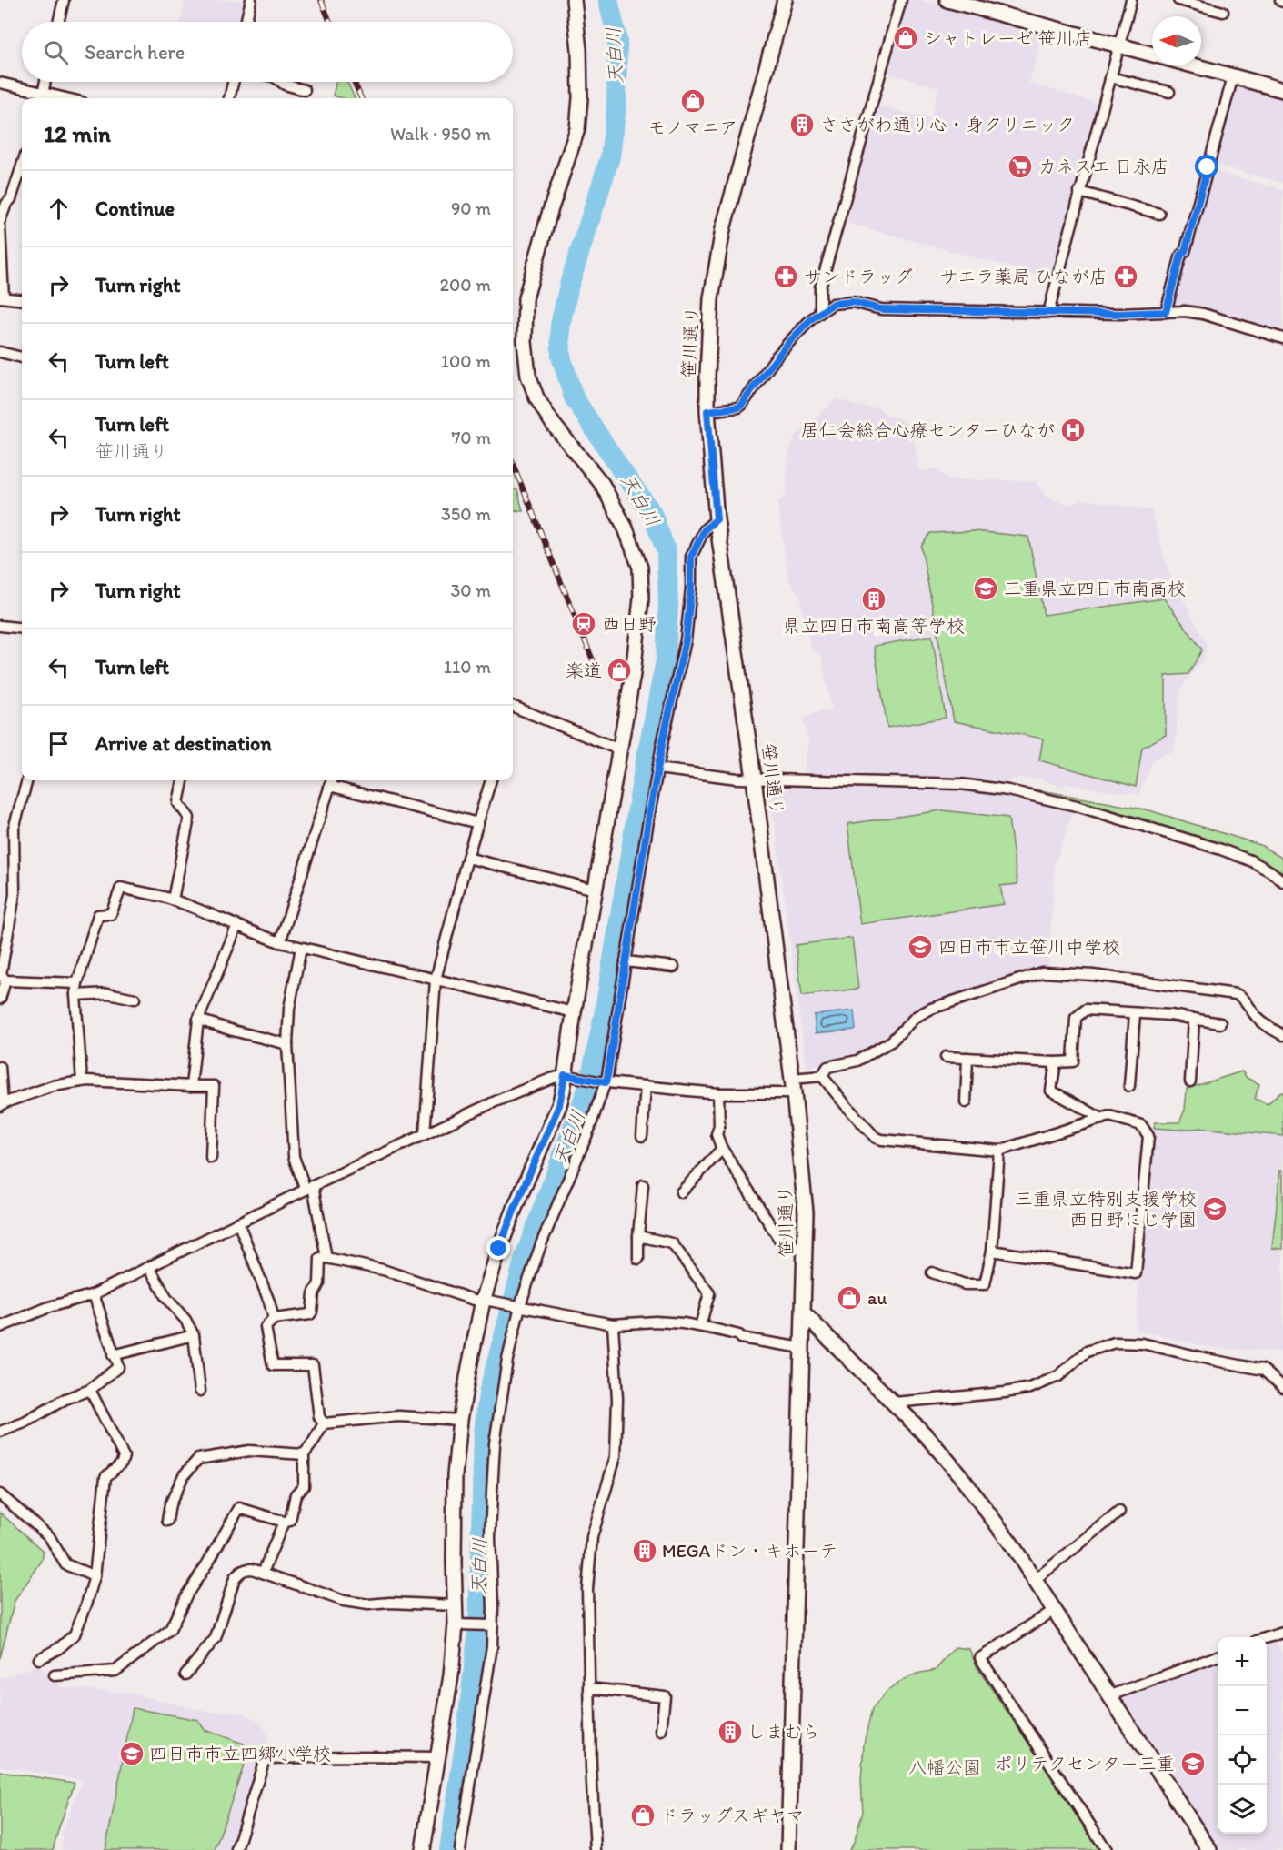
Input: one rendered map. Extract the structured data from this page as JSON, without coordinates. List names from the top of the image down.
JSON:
{
  "streets": {
    "street": ["笹川通り"]
  },
  "water": ["天白川"],
  "parks": ["八幡公園"],
  "places": {
    "shop": [
      "シャトレーゼ 笹川店",
      "モノマニア",
      "楽道",
      "au",
      "ドラッグスギヤマ"
    ],
    "building": [
      "ささがわ通り心・身クリニック",
      "県立四日市南高等学校",
      "MEGAドン・キホーテ",
      "しまむら"
    ],
    "supermarket": ["カネスエ 日永店"],
    "pharmacy": ["サンドラッグ", "サエラ薬局 ひなが店"],
    "hospital": ["居仁会総合心療センターひなが"],
    "school or university": [
      "三重県立四日市南高校",
      "四日市市立笹川中学校",
      "三重県立特別支援学校 西日野にじ学園",
      "四日市市立四郷小学校",
      "ポリテクセンター三重"
    ],
    "station": ["西日野"]
  },
  "north": "left",
  "page": {
    "search": "Search here",
    "heading": ["12 min", "Walk · 950 m"],
    "list": [
      ["Continue", "90 m"],
      ["Turn right", "200 m"],
      ["Turn left", "100 m"],
      ["Turn left", "笹川通り", "70 m"],
      ["Turn right", "350 m"],
      ["Turn right", "30 m"],
      ["Turn left", "110 m"],
      "Arrive at destination"
    ],
    "map_buttons": ["+", "−"]
  }
}
